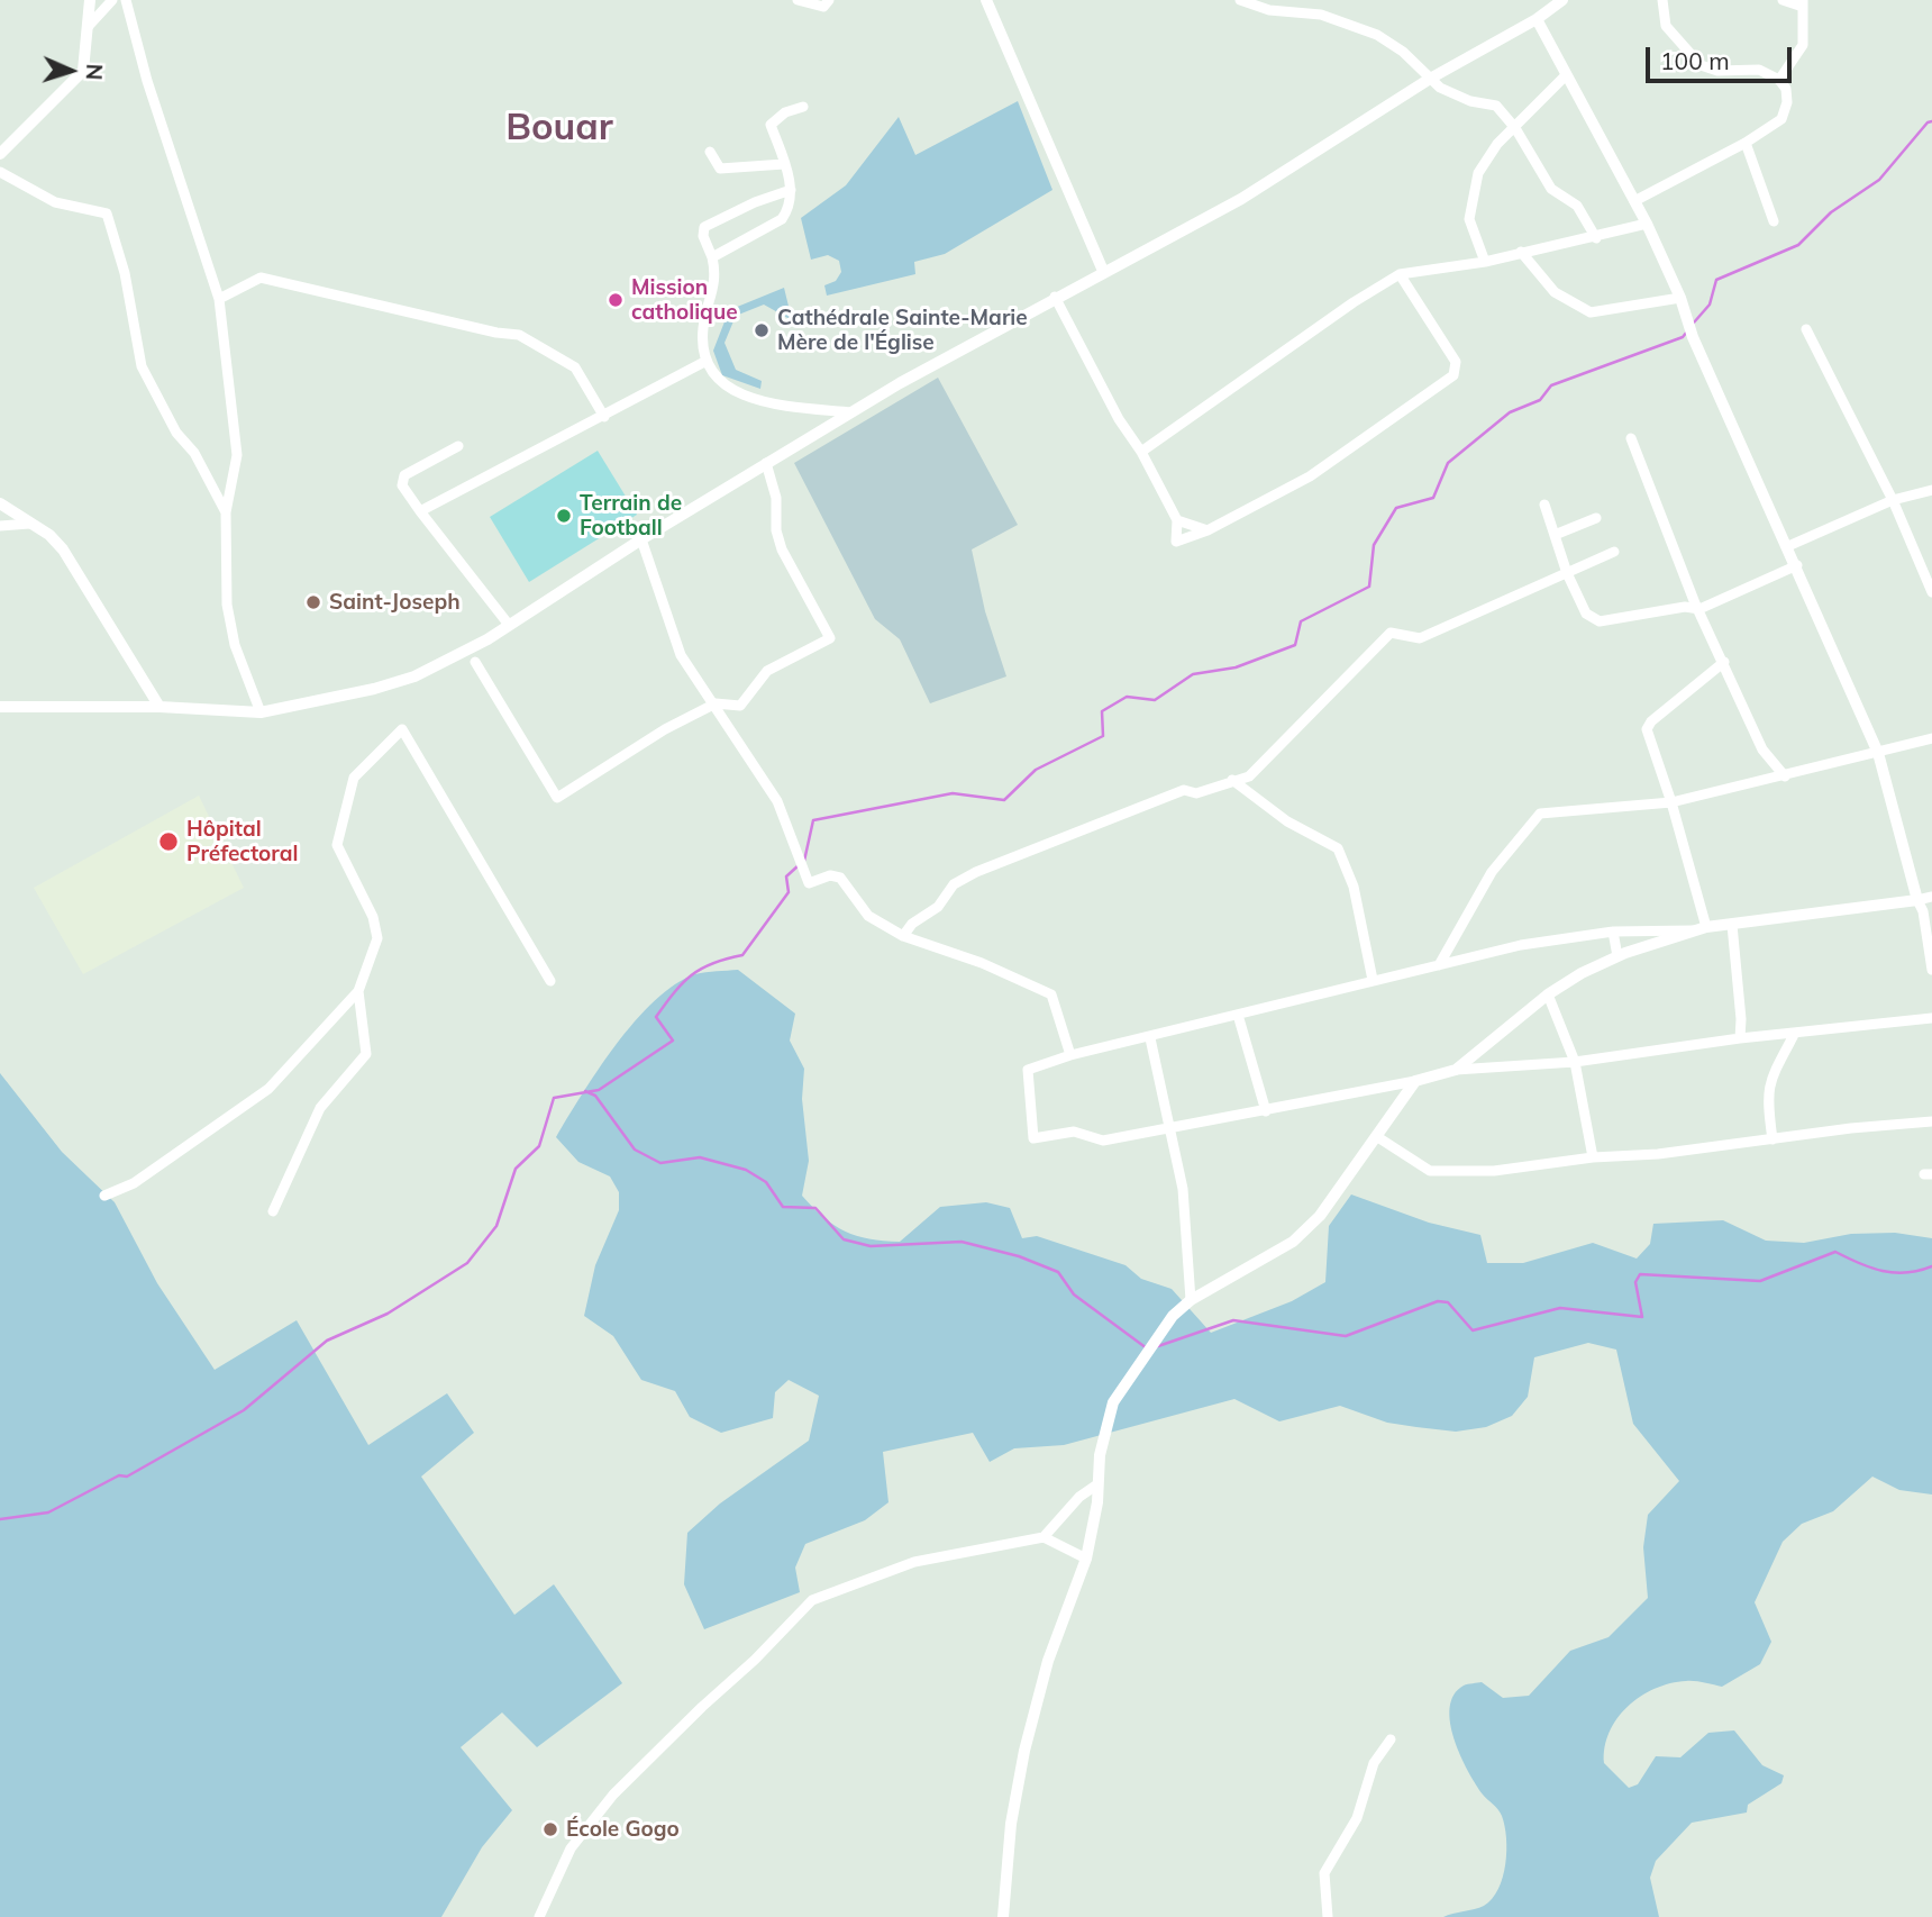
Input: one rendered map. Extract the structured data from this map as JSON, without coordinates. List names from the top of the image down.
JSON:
{
  "districts": ["Bouar"],
  "places": [
    "Mission catholique",
    "Cathédrale Sainte-Marie Mère de l'Église",
    "Terrain de Football",
    "Saint-Joseph",
    "Hôpital Préfectoral",
    "École Gogo"
  ],
  "scale_bar": "100 m",
  "north": "right"
}
